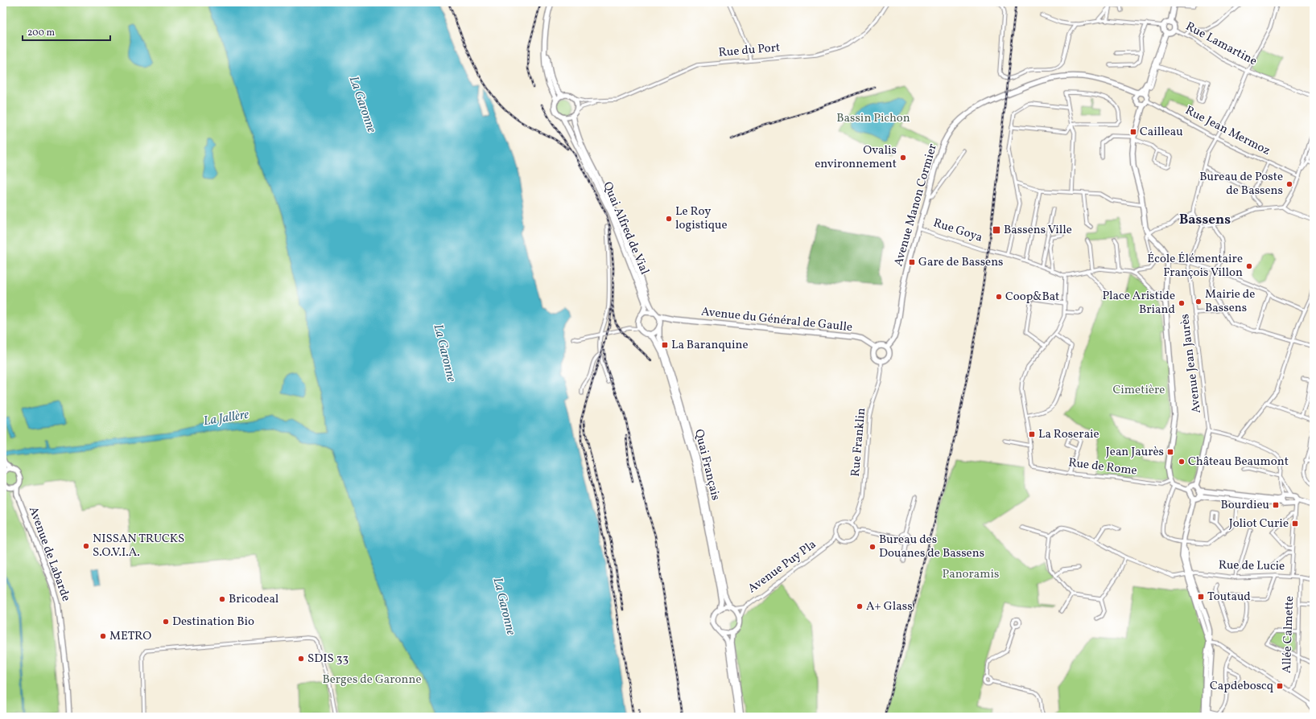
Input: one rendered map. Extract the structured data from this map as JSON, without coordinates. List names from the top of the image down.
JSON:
{
  "streets": {
    "street": [
      "Rue Lamartine",
      "Rue du Port",
      "Rue Jean Mermoz",
      "Avenue Manon Cormier",
      "Quai Alfred de Vial",
      "Rue Goya",
      "Avenue du Général de Gaulle",
      "Avenue Jean Jaurès",
      "Rue Franklin",
      "Quai Français",
      "Rue de Rome",
      "Avenue de Labarde",
      "Rue de Lucie",
      "Avenue Puy Pla",
      "Allée Calmette"
    ]
  },
  "crossings": [
    ["Rue du Port", "Quai Alfred de Vial"],
    ["Avenue Manon Cormier", "Rue Goya"],
    ["Avenue Manon Cormier", "Avenue du Général de Gaulle"],
    ["Avenue Manon Cormier", "Rue Franklin"],
    ["Quai Alfred de Vial", "Avenue du Général de Gaulle"],
    ["Quai Alfred de Vial", "Quai Français"],
    ["Avenue du Général de Gaulle", "Rue Franklin"],
    ["Avenue du Général de Gaulle", "Quai Français"],
    ["Rue Franklin", "Avenue Puy Pla"],
    ["Quai Français", "Avenue Puy Pla"],
    ["Rue de Lucie", "Allée Calmette"]
  ],
  "districts": ["Bassens"],
  "water": ["La Garonne", "La Jallère"],
  "parks": [
    "Bassin Pichon",
    "Cimetière",
    "Panoramis",
    "Berges de Garonne"
  ],
  "places": {
    "transit": [
      "Cailleau",
      "Bassens Ville",
      "Gare de Bassens",
      "La Baranquine",
      "La Roseraie",
      "Jean Jaurès",
      "Bourdieu",
      "Joliot Curie",
      "Toutaud",
      "Capdeboscq"
    ],
    "other": [
      "Ovalis environnement",
      "Bureau de Poste de Bassens",
      "Le Roy logistique",
      "École Élémentaire François Villon",
      "Coop&Bat",
      "Mairie de Bassens",
      "Place Aristide Briand",
      "Château Beaumont",
      "NISSAN TRUCKS S.O.V.I.A.",
      "Bureau des Douanes de Bassens",
      "Bricodeal",
      "A+ Glass",
      "Destination Bio",
      "METRO",
      "SDIS 33"
    ]
  },
  "scale_bar": "200 m"
}
